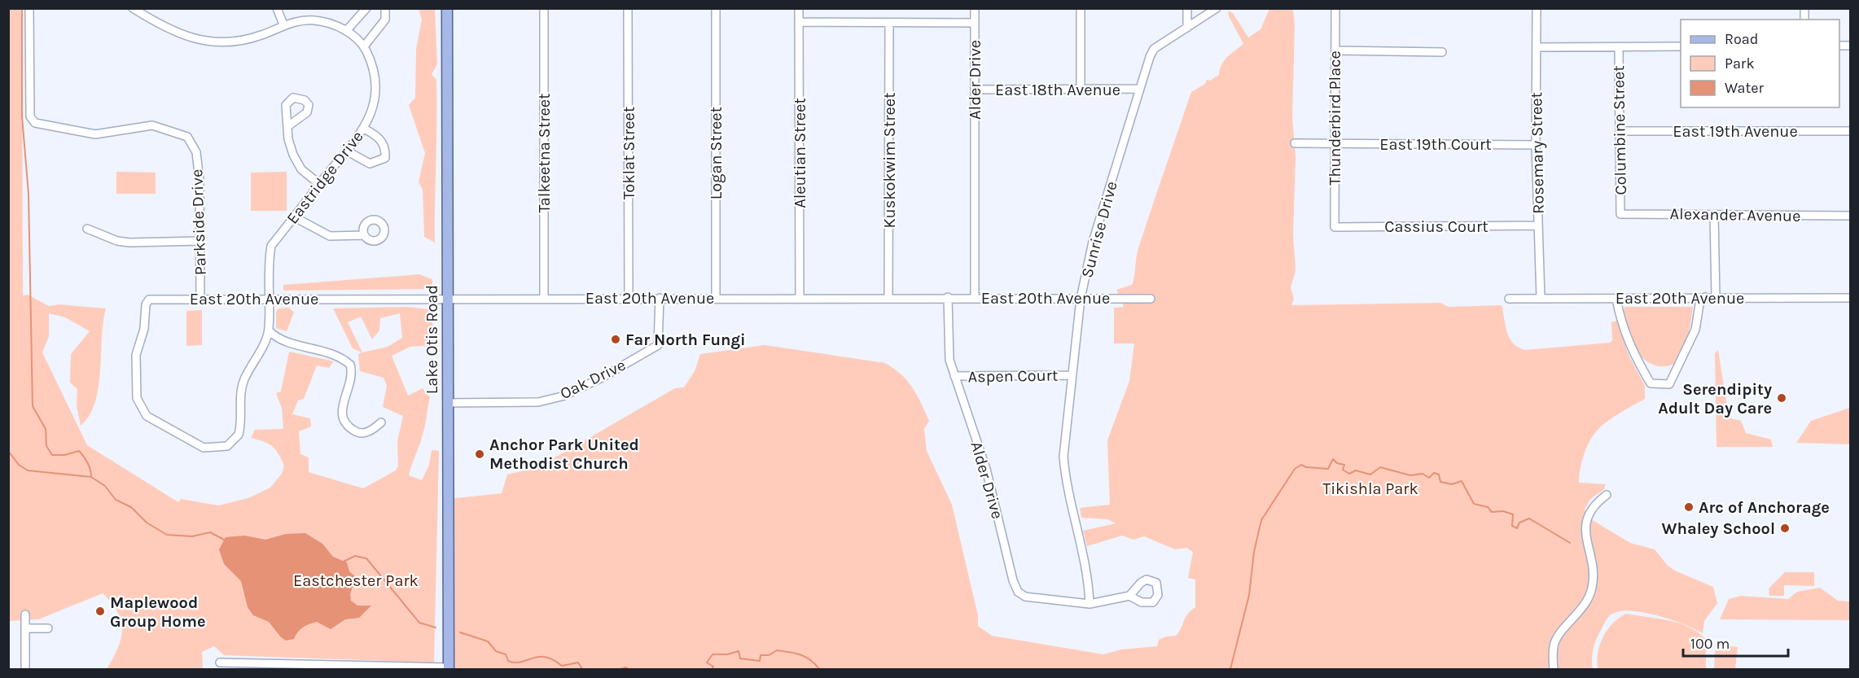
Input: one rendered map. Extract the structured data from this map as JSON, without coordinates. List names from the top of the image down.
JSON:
{
  "streets": {
    "main road": ["Lake Otis Road"],
    "street": [
      "Alder Drive",
      "East 18th Avenue",
      "Thunderbird Place",
      "Columbine Street",
      "East 19th Avenue",
      "East 19th Court",
      "Talkeetna Street",
      "Toklat Street",
      "Logan Street",
      "Aleutian Street",
      "Rosemary Street",
      "Kuskokwim Street",
      "Eastridge Drive",
      "Alexander Avenue",
      "Parkside Drive",
      "Cassius Court",
      "Sunrise Drive",
      "East 20th Avenue",
      "Aspen Court",
      "Oak Drive"
    ]
  },
  "crossings": [
    ["Alder Drive", "East 18th Avenue"],
    ["Alder Drive", "Sunrise Drive"],
    ["Alder Drive", "East 20th Avenue"],
    ["Alder Drive", "Aspen Court"],
    ["East 18th Avenue", "Sunrise Drive"],
    ["Thunderbird Place", "East 19th Court"],
    ["Thunderbird Place", "Cassius Court"],
    ["Columbine Street", "East 19th Avenue"],
    ["Columbine Street", "Alexander Avenue"],
    ["East 19th Court", "Rosemary Street"],
    ["Talkeetna Street", "East 20th Avenue"],
    ["Toklat Street", "East 20th Avenue"],
    ["Logan Street", "East 20th Avenue"],
    ["Aleutian Street", "East 20th Avenue"],
    ["Rosemary Street", "Cassius Court"],
    ["Rosemary Street", "East 20th Avenue"],
    ["Kuskokwim Street", "East 20th Avenue"],
    ["Eastridge Drive", "East 20th Avenue"],
    ["Parkside Drive", "East 20th Avenue"],
    ["Sunrise Drive", "East 20th Avenue"],
    ["Sunrise Drive", "Aspen Court"],
    ["East 20th Avenue", "Lake Otis Road"],
    ["East 20th Avenue", "Oak Drive"],
    ["Lake Otis Road", "Oak Drive"]
  ],
  "parks": ["Tikishla Park", "Eastchester Park"],
  "places": [
    "Far North Fungi",
    "Serendipity Adult Day Care",
    "Anchor Park United Methodist Church",
    "Arc of Anchorage",
    "Whaley School",
    "Maplewood Group Home"
  ],
  "legend": ["Road", "Park", "Water"],
  "scale_bar": "100 m"
}
